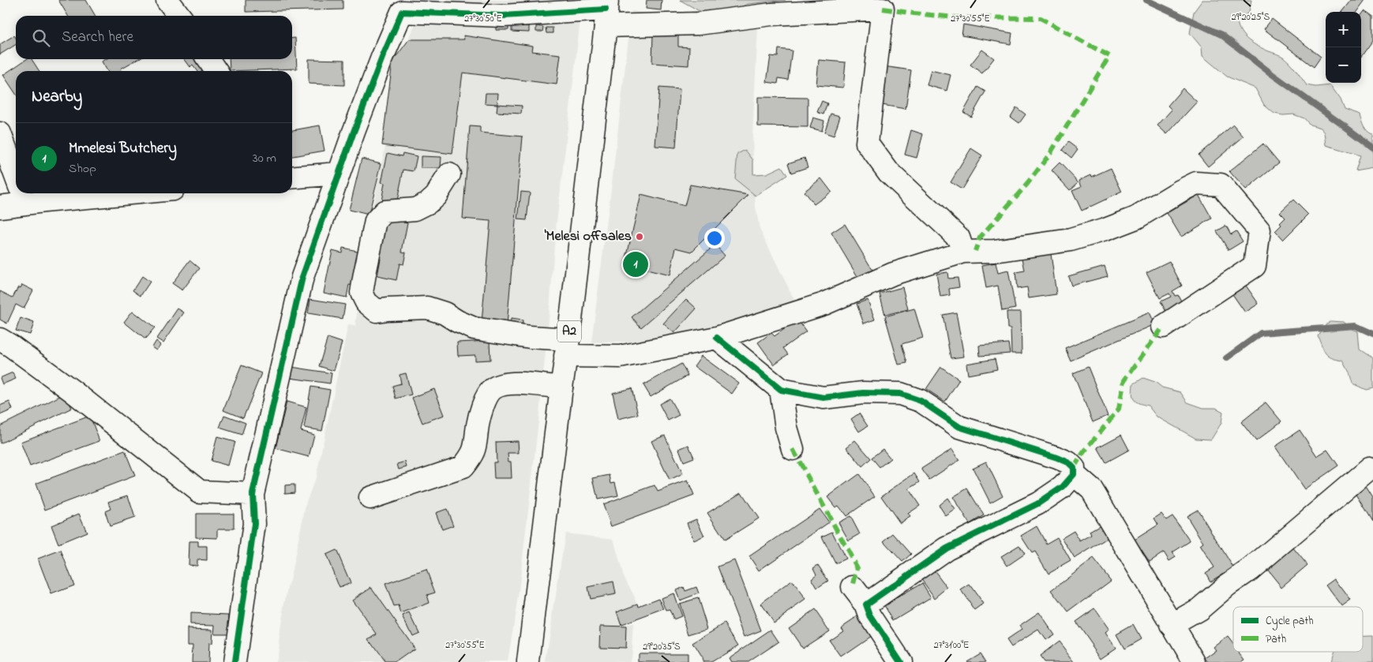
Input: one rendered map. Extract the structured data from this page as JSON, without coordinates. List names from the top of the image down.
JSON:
{
  "streets": {
    "street": ["A2"]
  },
  "places": ["'Melesi offsales"],
  "legend": ["Cycle path", "Path"],
  "page": {
    "map_buttons": ["+", "−"],
    "search": "Search here",
    "heading": "Nearby",
    "list": [
      {
        "mark": "1",
        "name": "Mmelesi Butchery",
        "note": "Shop",
        "value": "30 m"
      }
    ],
    "pins": "1"
  },
  "coordinates": [
    "29°20'25\"S",
    "27°30'50\"E",
    "27°30'55\"E",
    "27°31'00\"E",
    "29°20'35\"S"
  ]
}
